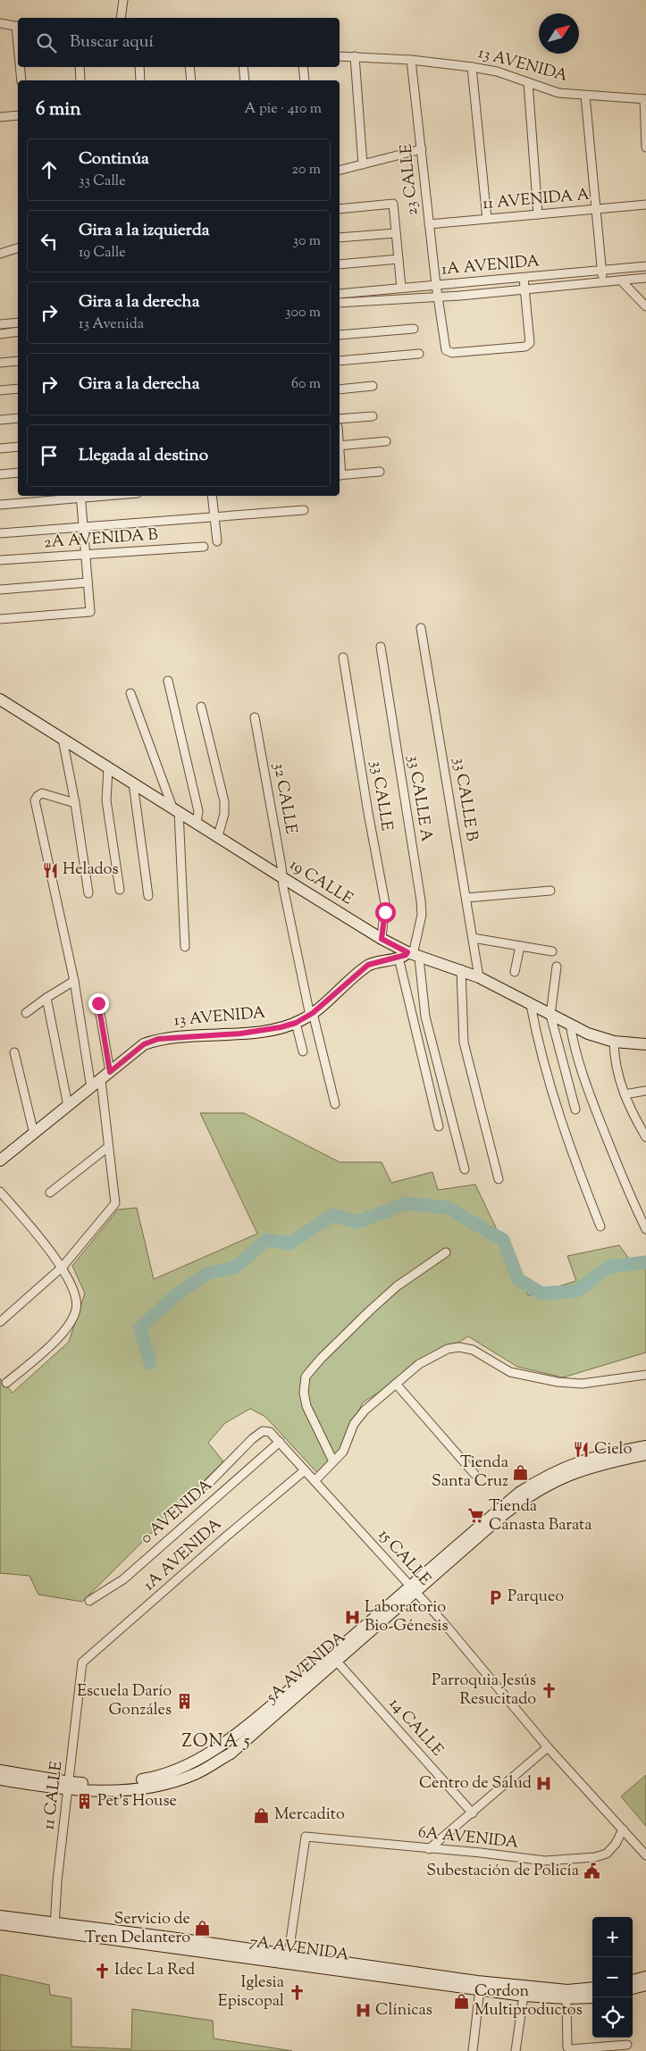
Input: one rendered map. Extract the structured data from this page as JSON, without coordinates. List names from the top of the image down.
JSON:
{
  "streets": {
    "street": [
      "13 AVENIDA",
      "23 CALLE",
      "11 AVENIDA A",
      "1A AVENIDA",
      "2A AVENIDA B",
      "33 CALLE",
      "32 CALLE",
      "33 CALLE A",
      "33 CALLE B",
      "19 CALLE",
      "0 AVENIDA",
      "15 CALLE",
      "5A AVENIDA",
      "14 CALLE",
      "11 CALLE",
      "6A AVENIDA",
      "7A AVENIDA"
    ]
  },
  "crossings": [
    ["13 AVENIDA", "23 CALLE"],
    ["13 AVENIDA", "32 CALLE"],
    ["13 AVENIDA", "33 CALLE A"],
    ["13 AVENIDA", "19 CALLE"],
    ["23 CALLE", "11 AVENIDA A"],
    ["23 CALLE", "1A AVENIDA"],
    ["1A AVENIDA", "15 CALLE"],
    ["1A AVENIDA", "11 CALLE"],
    ["33 CALLE", "19 CALLE"],
    ["32 CALLE", "19 CALLE"],
    ["33 CALLE A", "19 CALLE"],
    ["33 CALLE B", "19 CALLE"],
    ["0 AVENIDA", "15 CALLE"],
    ["15 CALLE", "5A AVENIDA"],
    ["15 CALLE", "6A AVENIDA"],
    ["5A AVENIDA", "14 CALLE"],
    ["5A AVENIDA", "11 CALLE"],
    ["11 CALLE", "7A AVENIDA"],
    ["6A AVENIDA", "7A AVENIDA"]
  ],
  "districts": ["ZONA 5"],
  "places": {
    "restaurant": ["Helados", "Cielo"],
    "shop": [
      "Tienda Santa Cruz",
      "Mercadito",
      "Servicio de Tren Delantero",
      "Cordon Multiproductos"
    ],
    "supermarket": ["Tienda Canasta Barata"],
    "parking": ["Parqueo"],
    "hospital": ["Laboratorio Bio-Génesis", "Centro de Salud", "Clínicas"],
    "church": ["Parroquia Jesús Resucitado", "Idec La Red", "Iglesia Episcopal"],
    "building": ["Escuela Darío Gonzáles", "Pet's House"],
    "public building": ["Subestación de Policía"]
  },
  "north": "top right",
  "page": {
    "search": "Buscar aquí",
    "heading": ["6 min", "A pie · 410 m"],
    "list": [
      ["Continúa", "33 Calle", "20 m"],
      ["Gira a la izquierda", "19 Calle", "30 m"],
      ["Gira a la derecha", "13 Avenida", "300 m"],
      ["Gira a la derecha", "60 m"],
      "Llegada al destino"
    ],
    "map_buttons": ["+", "−"]
  }
}
